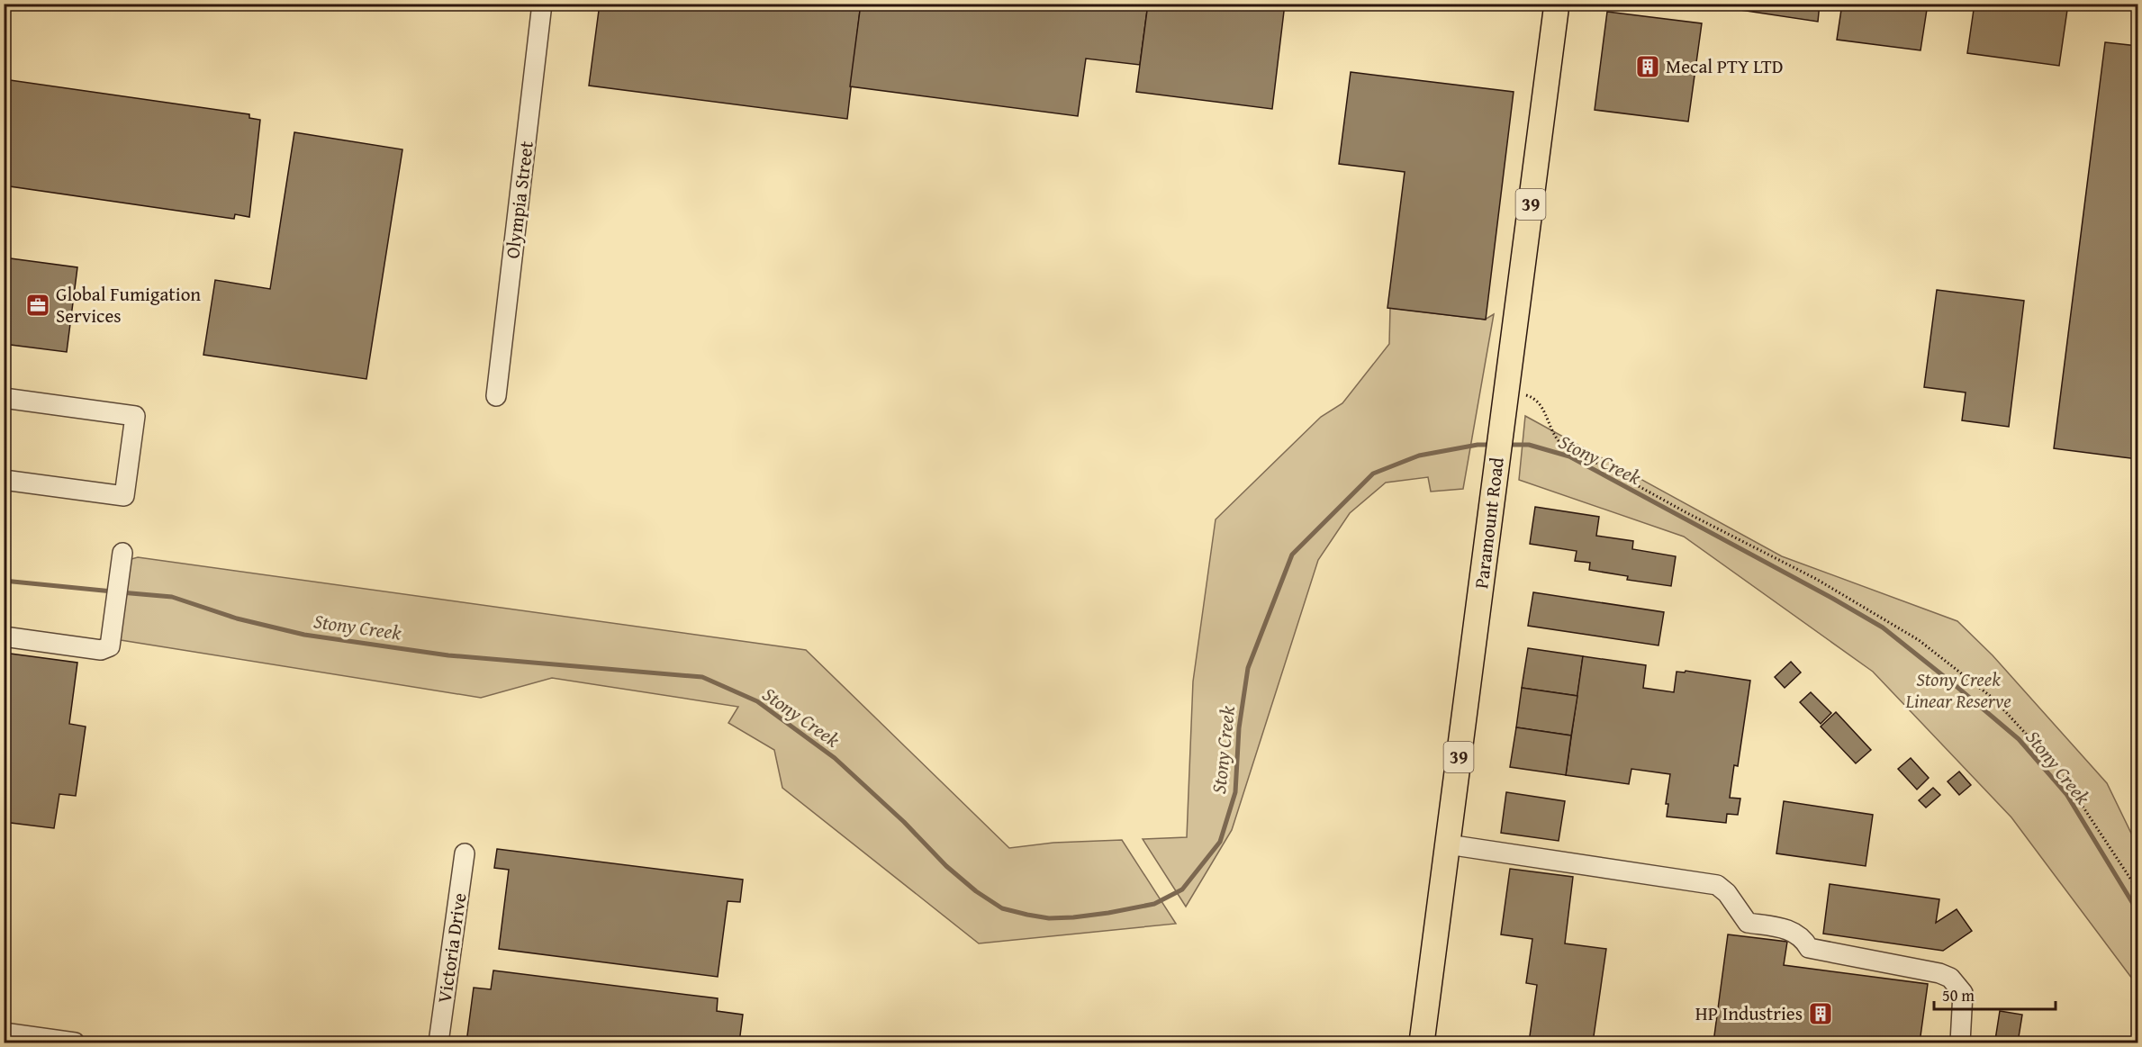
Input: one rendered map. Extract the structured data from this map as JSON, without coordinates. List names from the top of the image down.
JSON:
{
  "streets": {
    "main road": ["39", "Paramount Road"],
    "street": ["Olympia Street", "Victoria Drive"]
  },
  "water": ["Stony Creek"],
  "parks": ["Stony Creek Linear Reserve"],
  "places": {
    "building": ["Mecal PTY LTD", "HP Industries"],
    "office": ["Global Fumigation Services"]
  },
  "scale_bar": "50 m"
}
